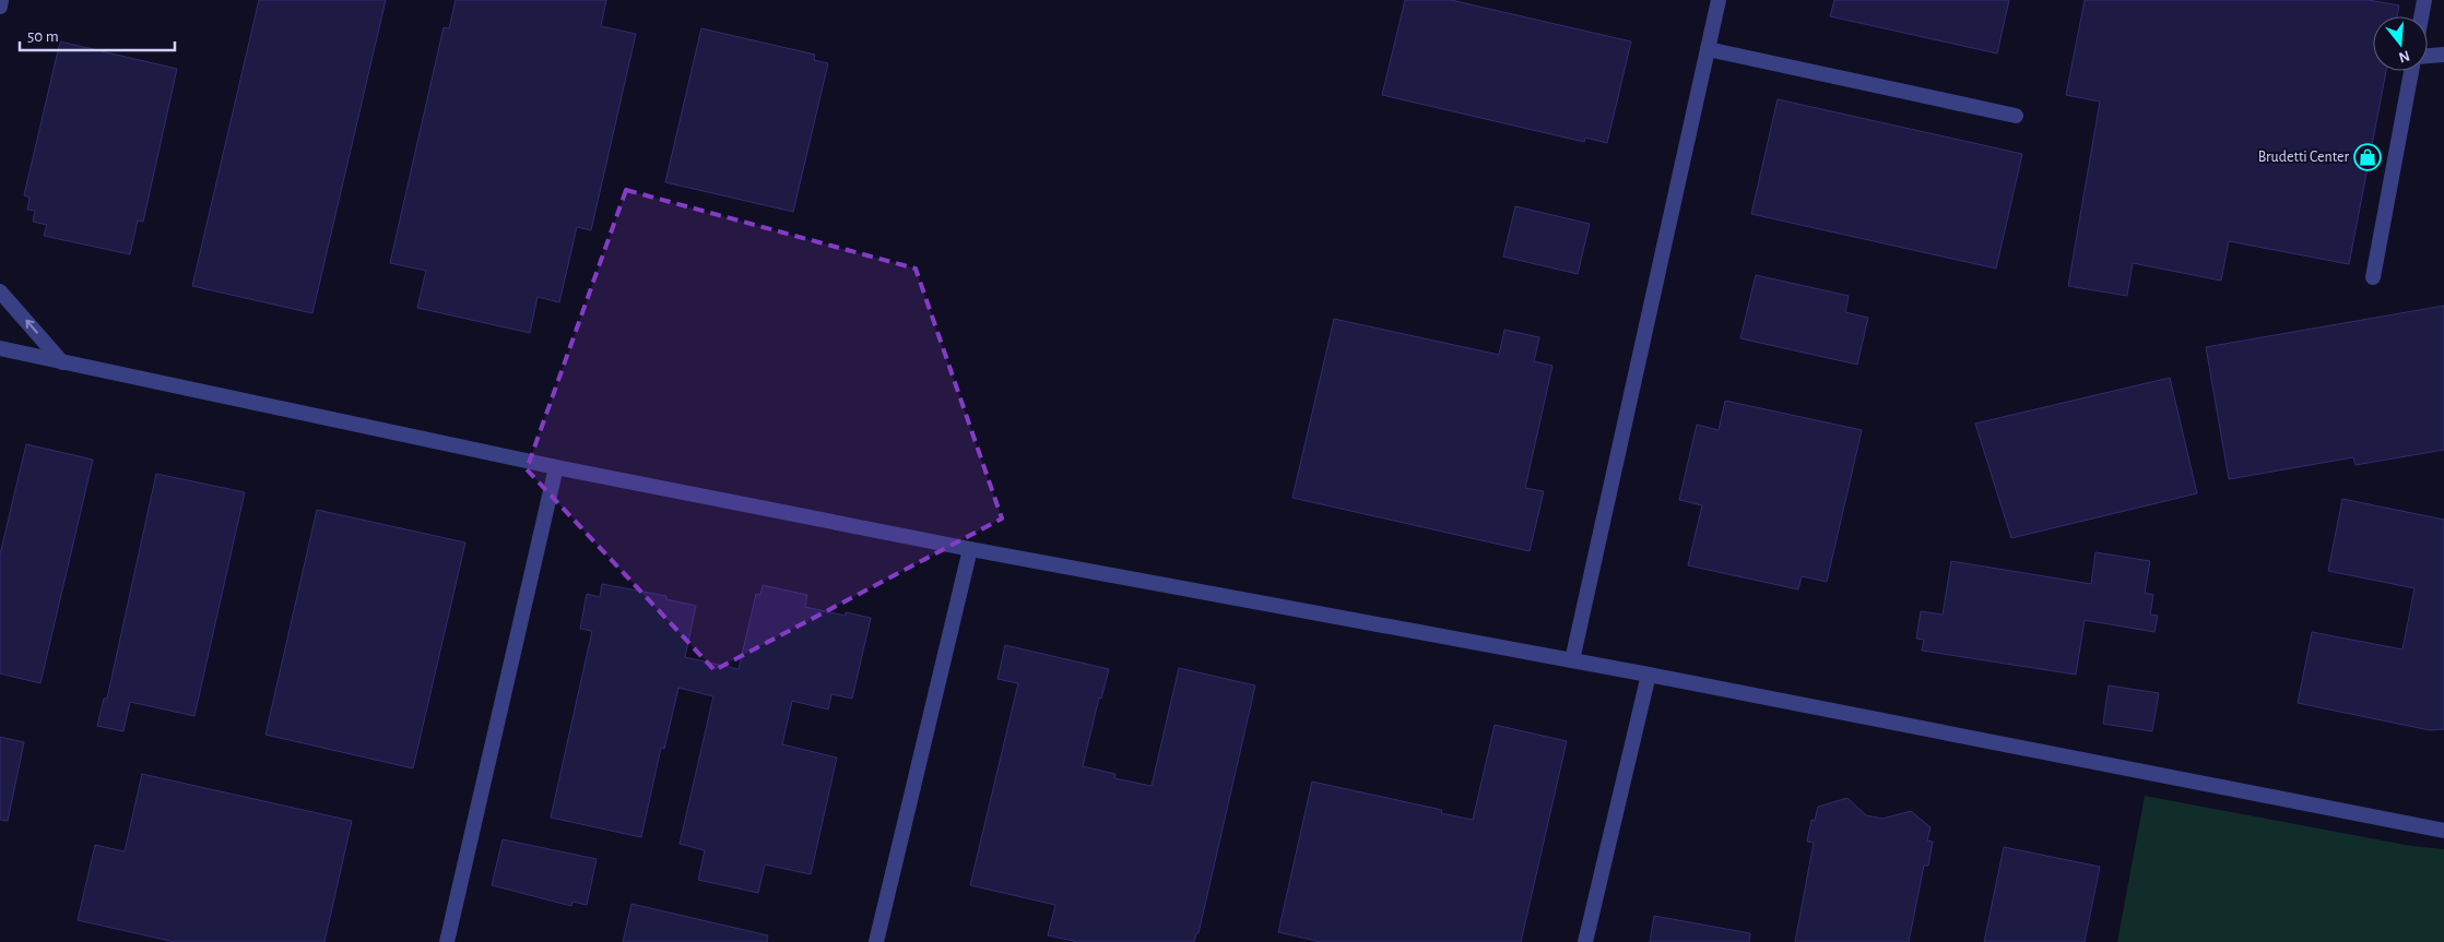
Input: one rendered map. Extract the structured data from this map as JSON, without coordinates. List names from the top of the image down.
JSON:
{
  "places": {
    "shop": ["Brudetti Center"]
  },
  "scale_bar": "50 m",
  "north": "bottom"
}
